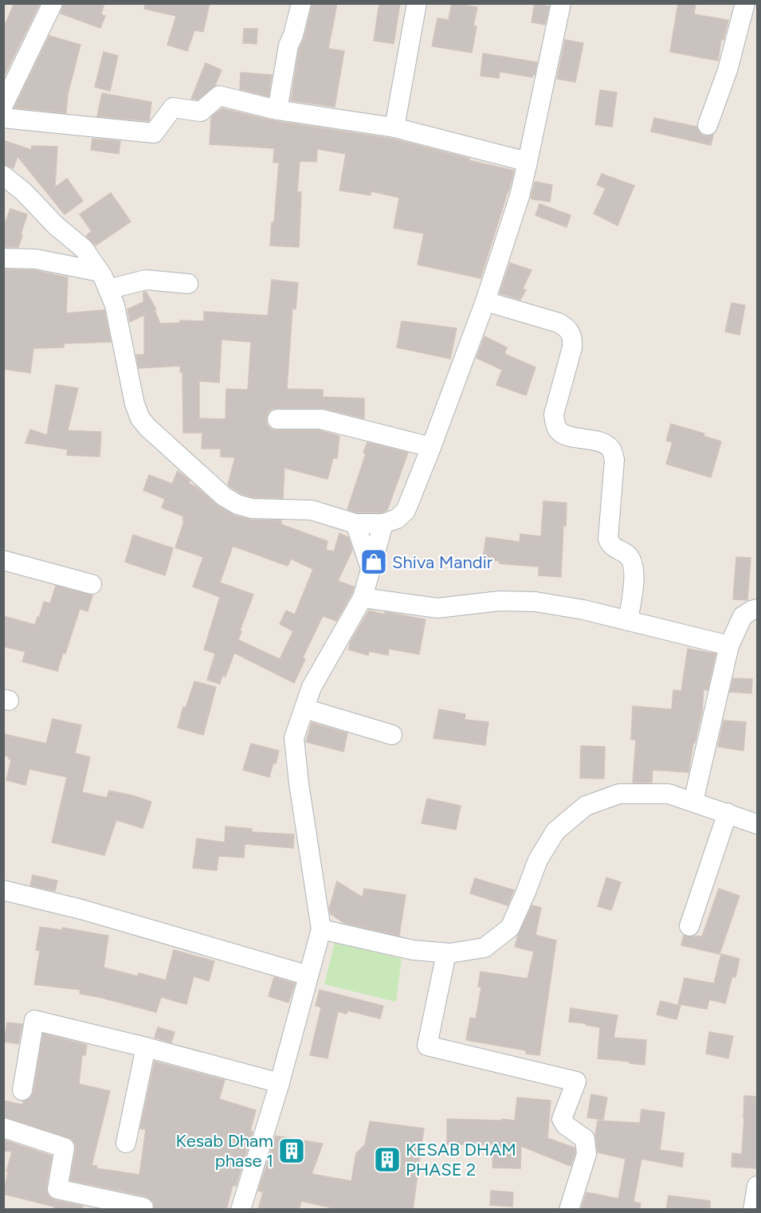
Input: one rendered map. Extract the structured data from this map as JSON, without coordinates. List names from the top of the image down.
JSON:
{
  "places": {
    "shop": ["Shiva Mandir"],
    "building": ["Kesab Dham phase 1", "KESAB DHAM PHASE 2"]
  }
}
